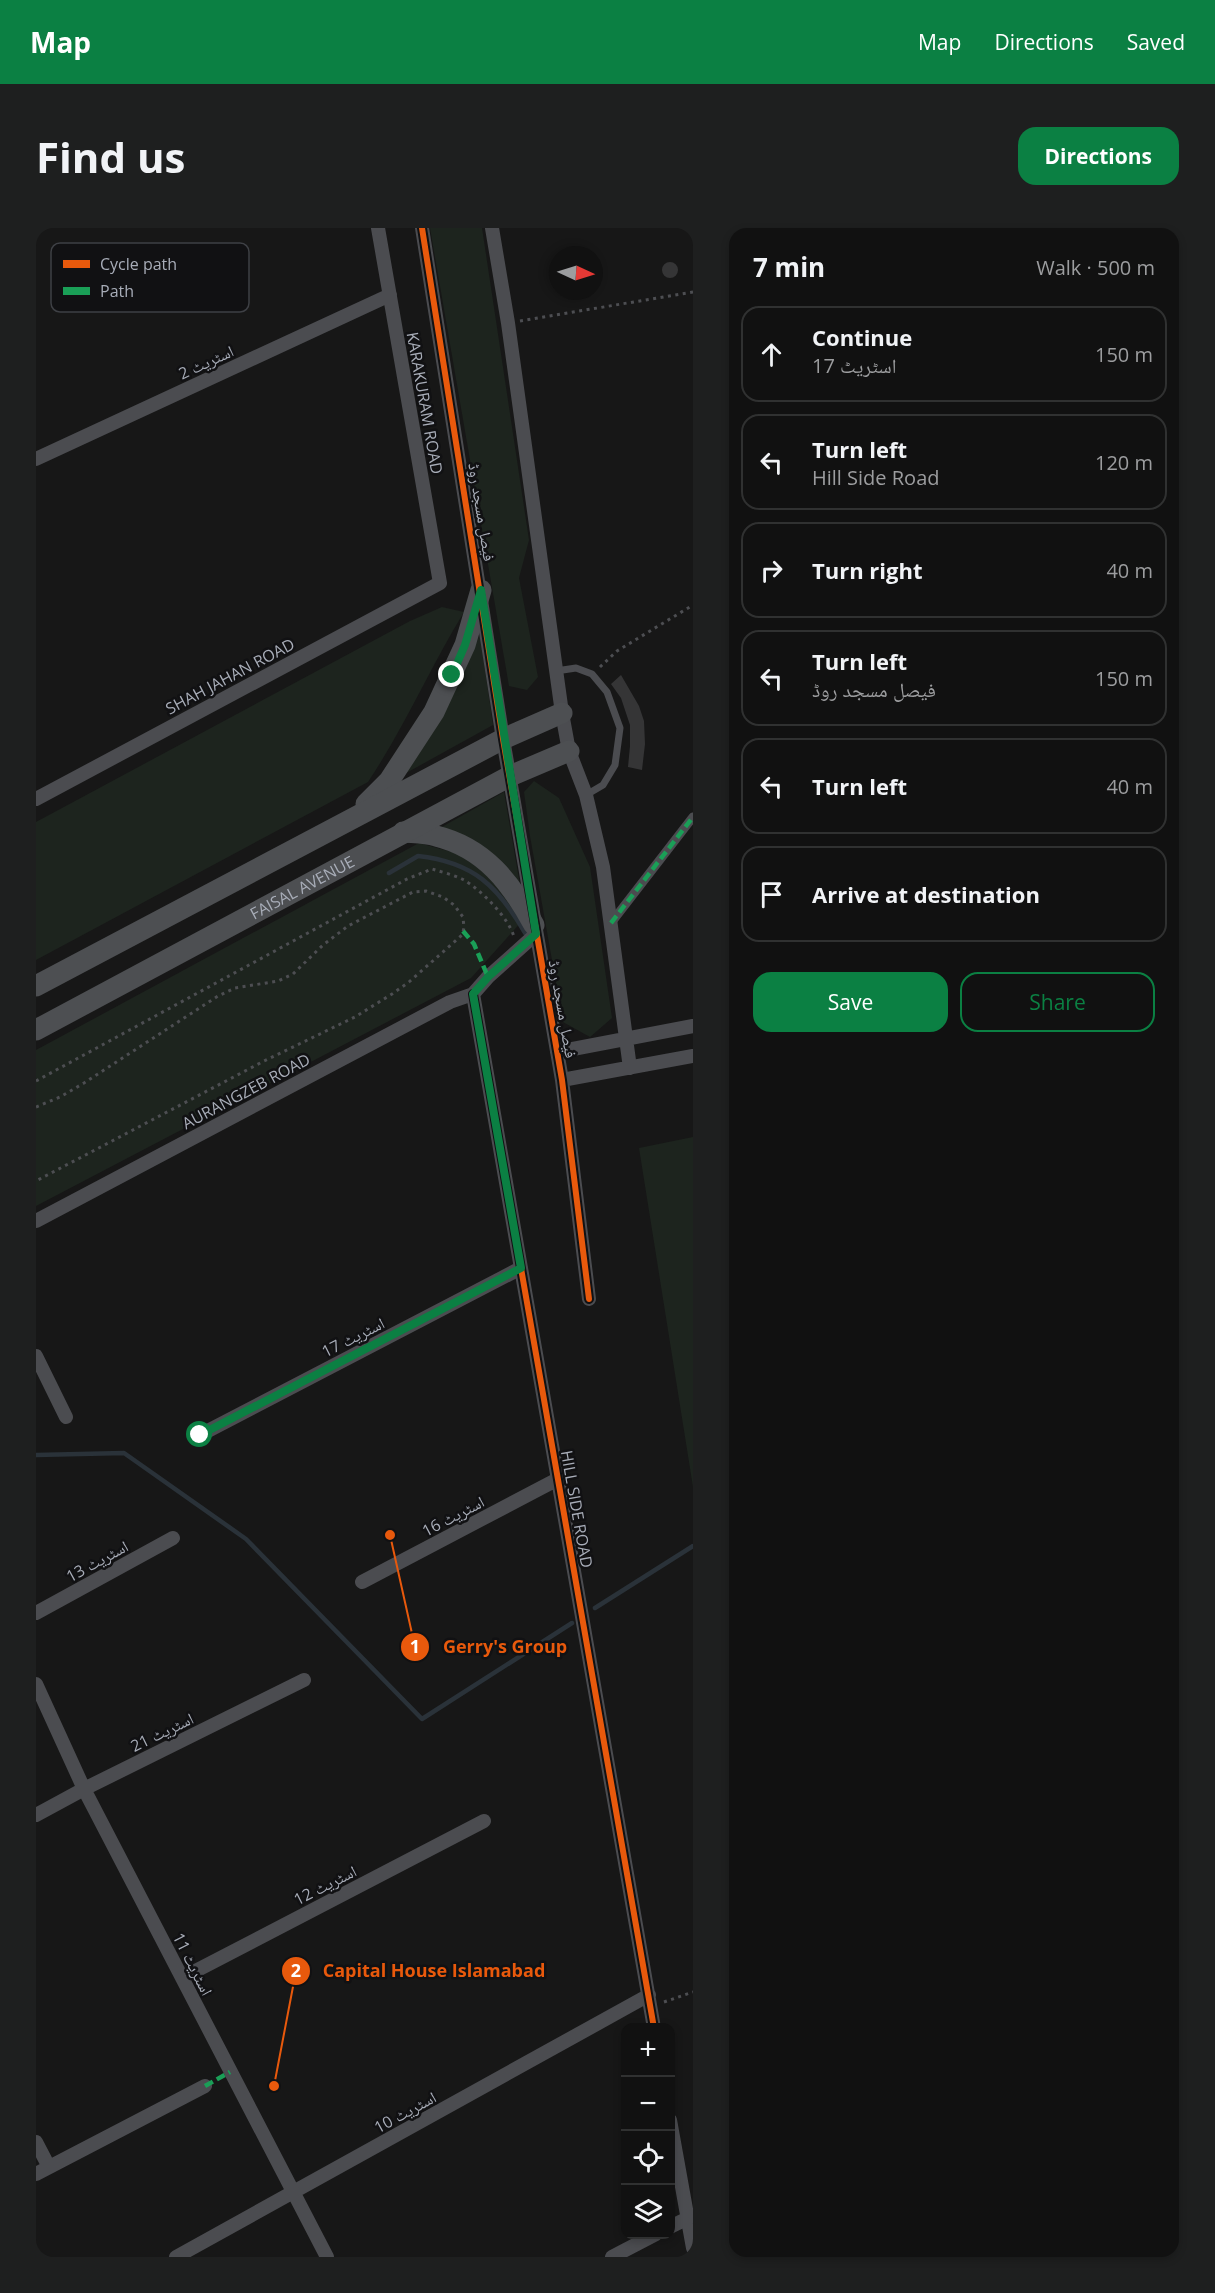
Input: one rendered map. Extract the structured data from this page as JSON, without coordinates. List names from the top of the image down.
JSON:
{
  "streets": {
    "main road": ["FAISAL AVENUE"],
    "street": [
      "اسٹریٹ 2",
      "KARAKURAM ROAD",
      "فیصل مسجد روڈ",
      "SHAH JAHAN ROAD",
      "AURANGZEB ROAD",
      "اسٹریٹ 17",
      "HILL SIDE ROAD",
      "اسٹریٹ 16",
      "اسٹریٹ 13",
      "اسٹریٹ 21",
      "اسٹریٹ 12",
      "اسٹریٹ 11",
      "اسٹریٹ 10"
    ]
  },
  "crossings": [
    ["اسٹریٹ 2", "KARAKURAM ROAD"],
    ["KARAKURAM ROAD", "SHAH JAHAN ROAD"],
    ["فیصل مسجد روڈ", "FAISAL AVENUE"],
    ["AURANGZEB ROAD", "HILL SIDE ROAD"],
    ["اسٹریٹ 17", "HILL SIDE ROAD"],
    ["HILL SIDE ROAD", "اسٹریٹ 16"],
    ["HILL SIDE ROAD", "اسٹریٹ 10"],
    ["اسٹریٹ 21", "اسٹریٹ 11"],
    ["اسٹریٹ 12", "اسٹریٹ 11"],
    ["اسٹریٹ 11", "اسٹریٹ 10"]
  ],
  "places": ["Gerry's Group", "Capital House Islamabad"],
  "legend": ["Cycle path", "Path"],
  "north": "right",
  "page": {
    "header": "Map",
    "nav": ["Map", "Directions", "Saved"],
    "buttons": [
      "Directions",
      ["Save", "Share"]
    ],
    "title": "Find us",
    "heading": ["7 min", "Walk · 500 m"],
    "list": [
      ["Continue", "اسٹریٹ 17", "150 m"],
      ["Turn left", "Hill Side Road", "120 m"],
      ["Turn right", "40 m"],
      ["Turn left", "فیصل مسجد روڈ", "150 m"],
      ["Turn left", "40 m"],
      "Arrive at destination"
    ],
    "map_buttons": ["+", "−"]
  }
}
